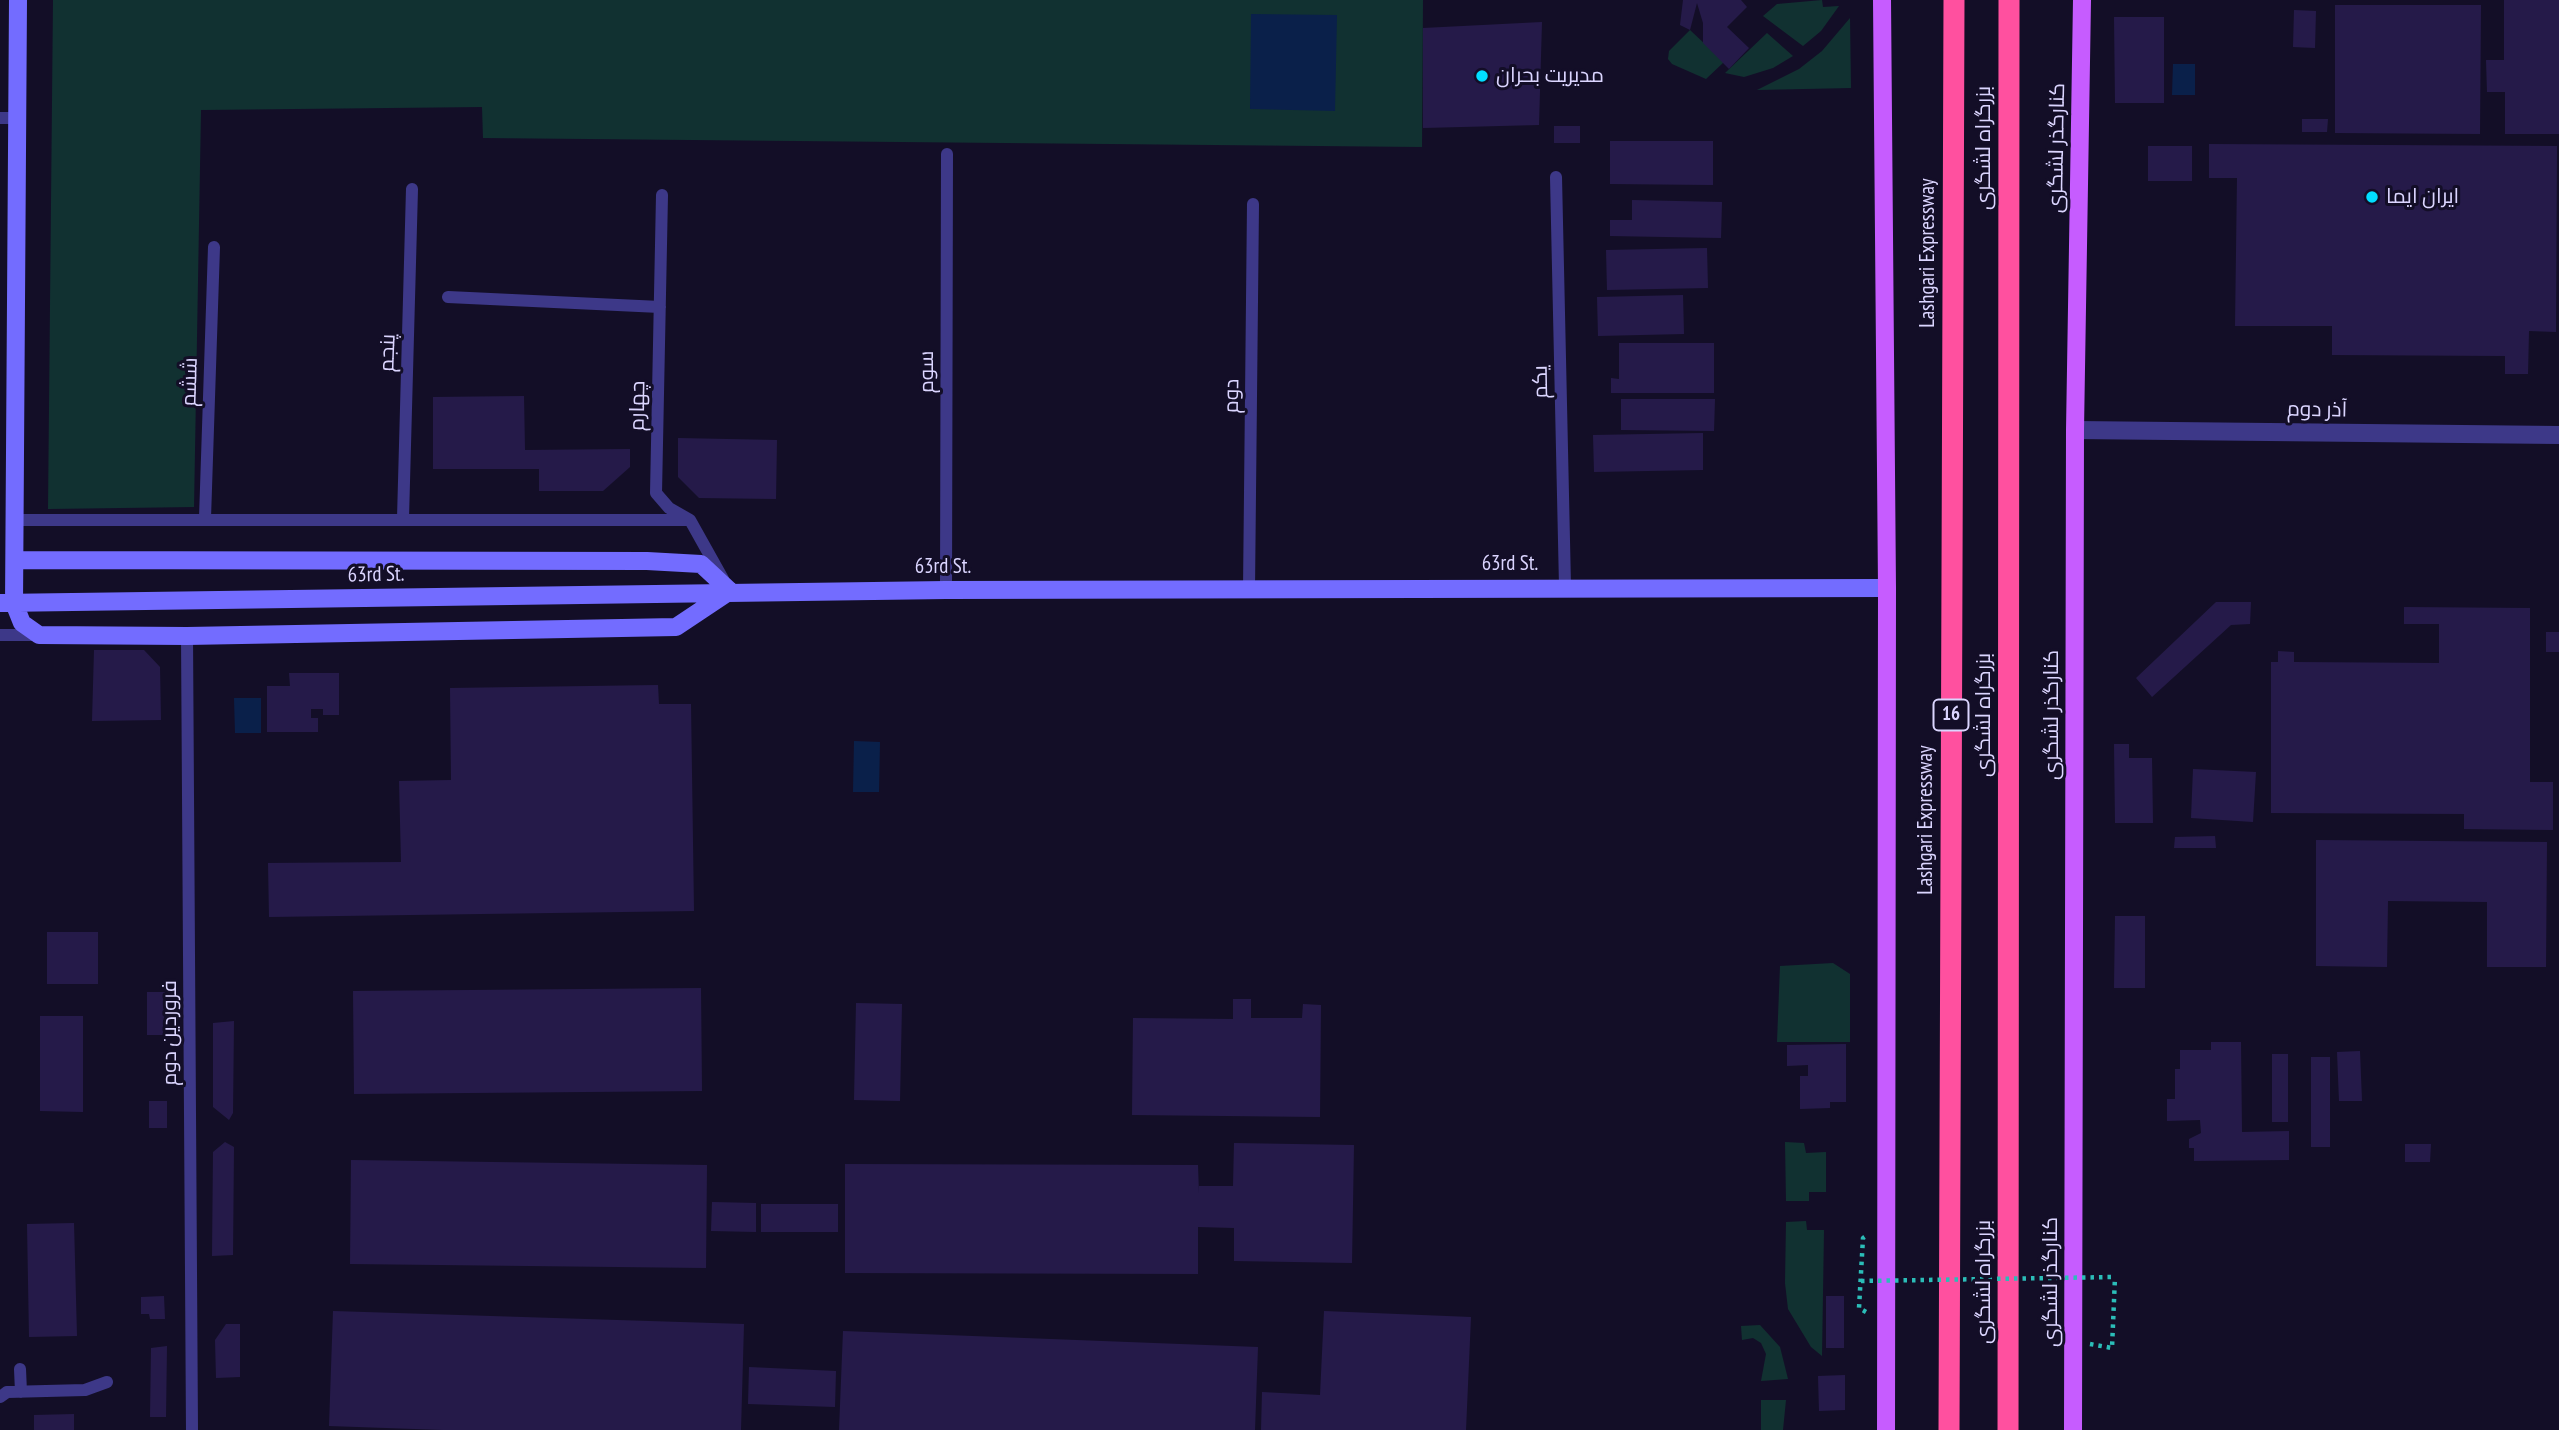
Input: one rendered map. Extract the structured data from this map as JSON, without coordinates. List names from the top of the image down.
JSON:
{
  "streets": {
    "highway": ["بزرگراه لشگری", "Lashgari Expressway", "16"],
    "main road": ["کنارگذر لشگری"],
    "street": ["آذر دوم", "63rd St."],
    "lane": [
      "پنجم",
      "سوم",
      "ششم",
      "یکم",
      "دوم",
      "چهارم",
      "فروردین دوم"
    ]
  },
  "crossings": [
    ["کنارگذر لشگری", "آذر دوم"],
    ["سوم", "63rd St."],
    ["یکم", "63rd St."],
    ["دوم", "63rd St."],
    ["چهارم", "63rd St."]
  ],
  "places": ["مدیریت بحران", "ایران ایما"]
}
